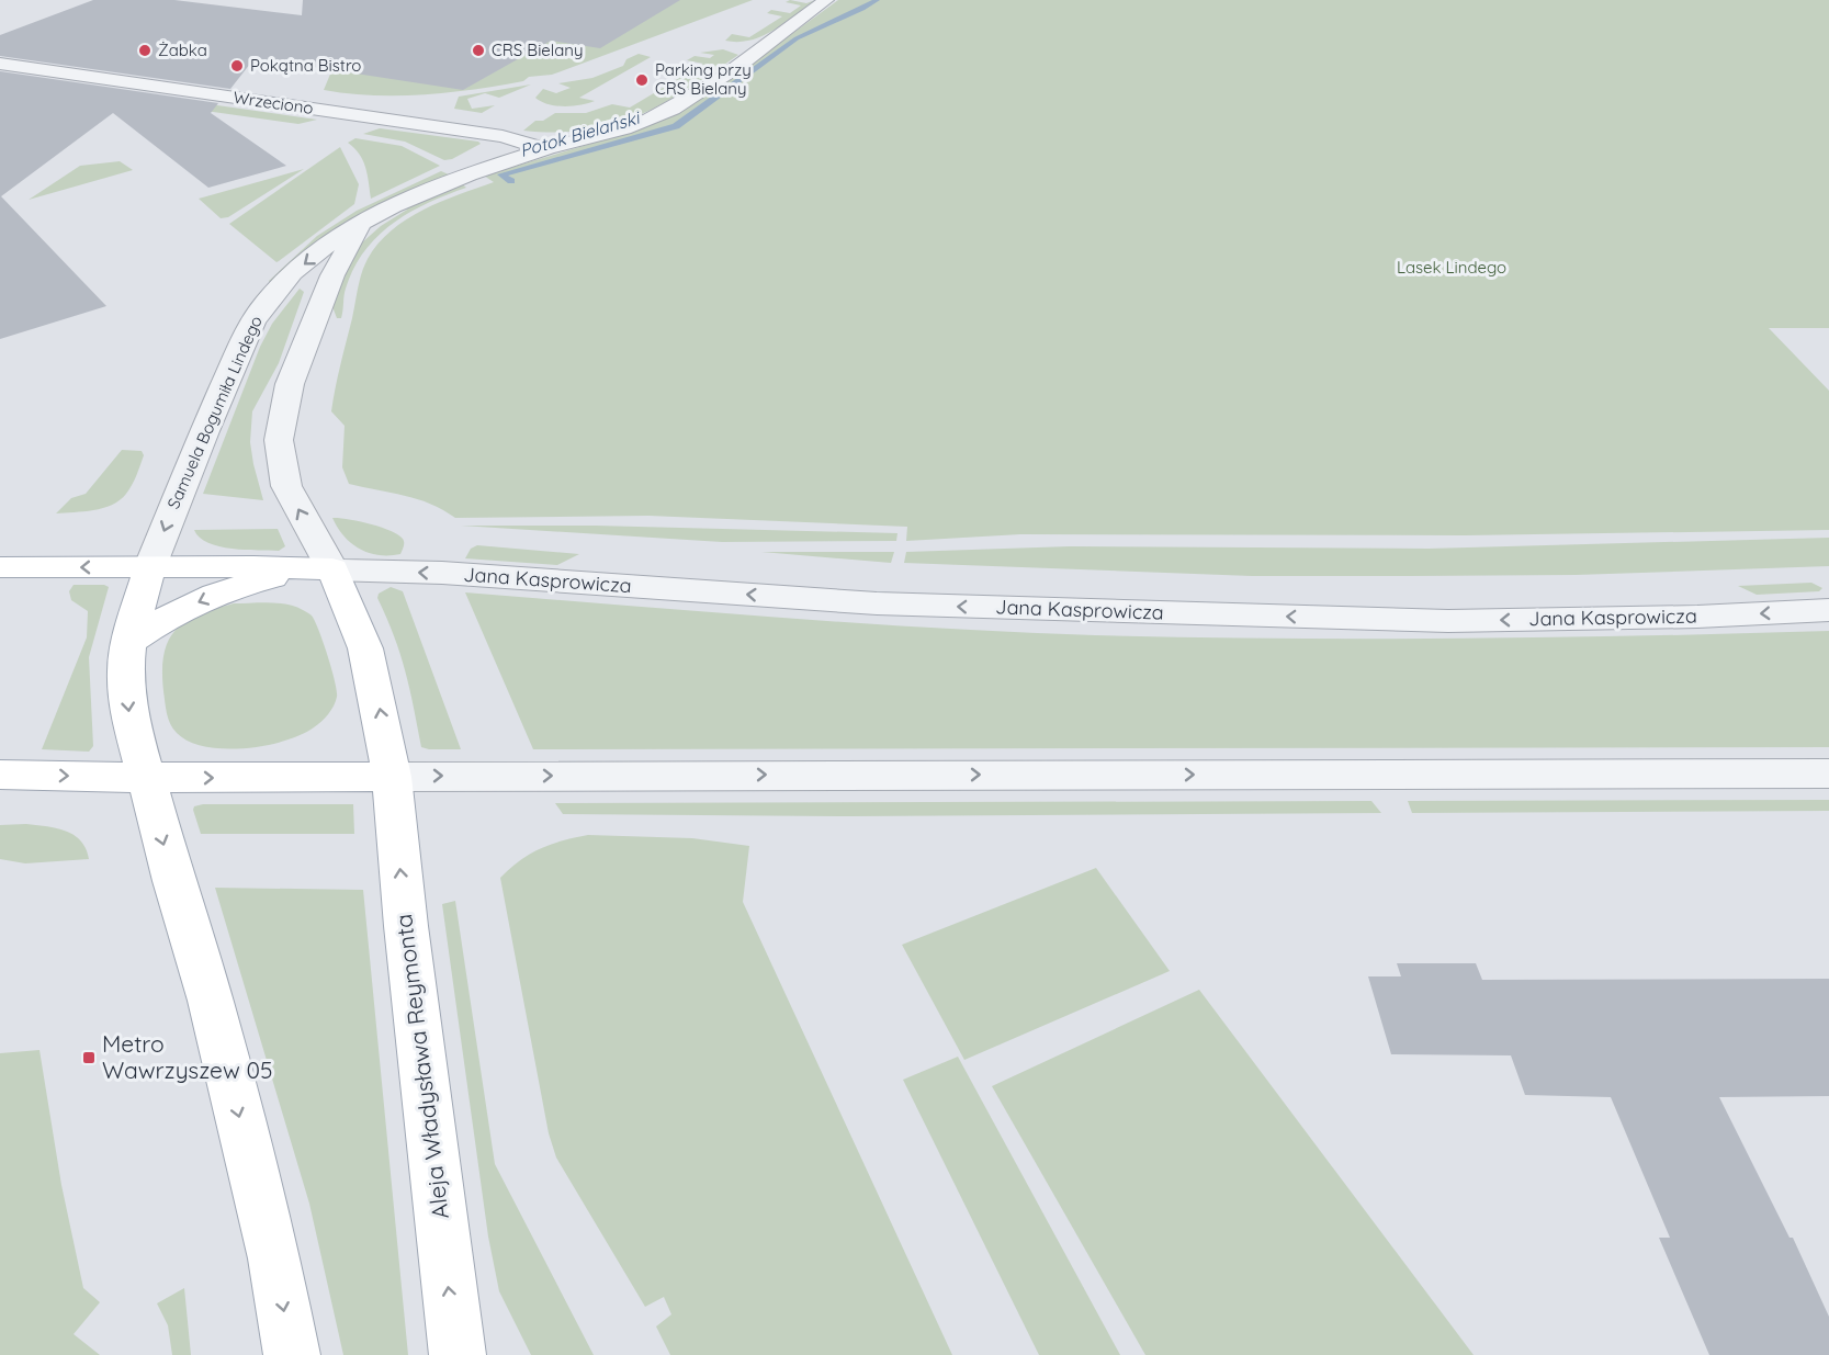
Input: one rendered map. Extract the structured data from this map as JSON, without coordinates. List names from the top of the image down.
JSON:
{
  "streets": {
    "main road": ["Aleja Władysława Reymonta"],
    "street": ["Wrzeciono", "Samuela Bogumiła Lindego", "Jana Kasprowicza"]
  },
  "crossings": [
    ["Wrzeciono", "Samuela Bogumiła Lindego"],
    ["Jana Kasprowicza", "Aleja Władysława Reymonta"]
  ],
  "one_way": ["Samuela Bogumiła Lindego"],
  "water": ["Potok Bielański"],
  "parks": ["Lasek Lindego"],
  "places": {
    "other": [
      "Żabka",
      "CRS Bielany",
      "Pokątna Bistro",
      "Parking przy CRS Bielany"
    ],
    "transit": ["Metro Wawrzyszew 05"]
  }
}
